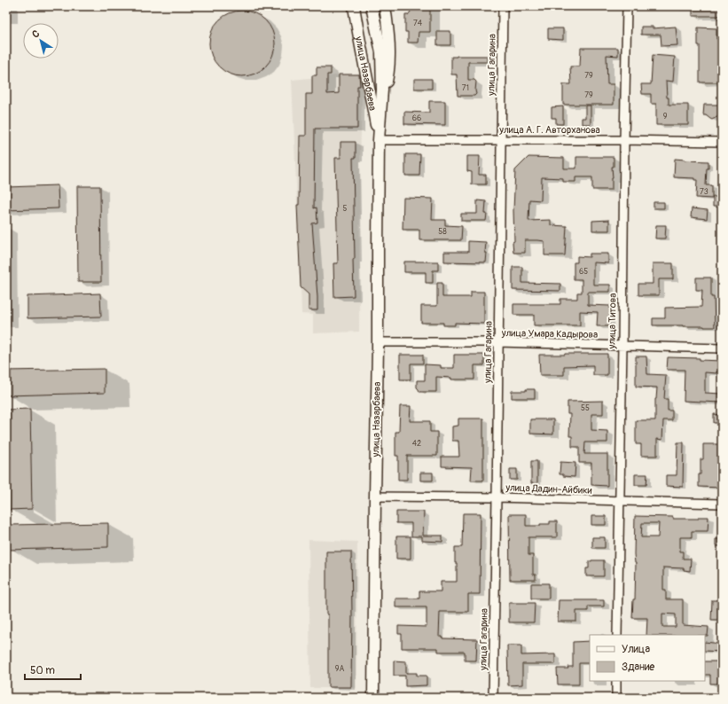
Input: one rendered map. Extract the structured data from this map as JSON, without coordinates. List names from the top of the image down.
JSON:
{
  "streets": {
    "main road": ["улица Назарбаева"],
    "street": [
      "улица Гагарина",
      "улица А. Г. Авторханова",
      "улица Титова",
      "улица Умара Кадырова",
      "улица Дадин-Айбики"
    ]
  },
  "crossings": [
    ["улица Гагарина", "улица А. Г. Авторханова"],
    ["улица Гагарина", "улица Умара Кадырова"],
    ["улица Гагарина", "улица Дадин-Айбики"],
    ["улица Назарбаева", "улица А. Г. Авторханова"],
    ["улица Назарбаева", "улица Умара Кадырова"],
    ["улица Назарбаева", "улица Дадин-Айбики"],
    ["улица А. Г. Авторханова", "улица Титова"],
    ["улица Титова", "улица Умара Кадырова"],
    ["улица Титова", "улица Дадин-Айбики"]
  ],
  "house_numbers": [
    "74",
    "79",
    "71",
    "79",
    "9",
    "66",
    "73",
    "5",
    "58",
    "65",
    "55",
    "42",
    "9А"
  ],
  "legend": ["Улица", "Здание"],
  "scale_bar": "50 m",
  "north": "top left"
}
